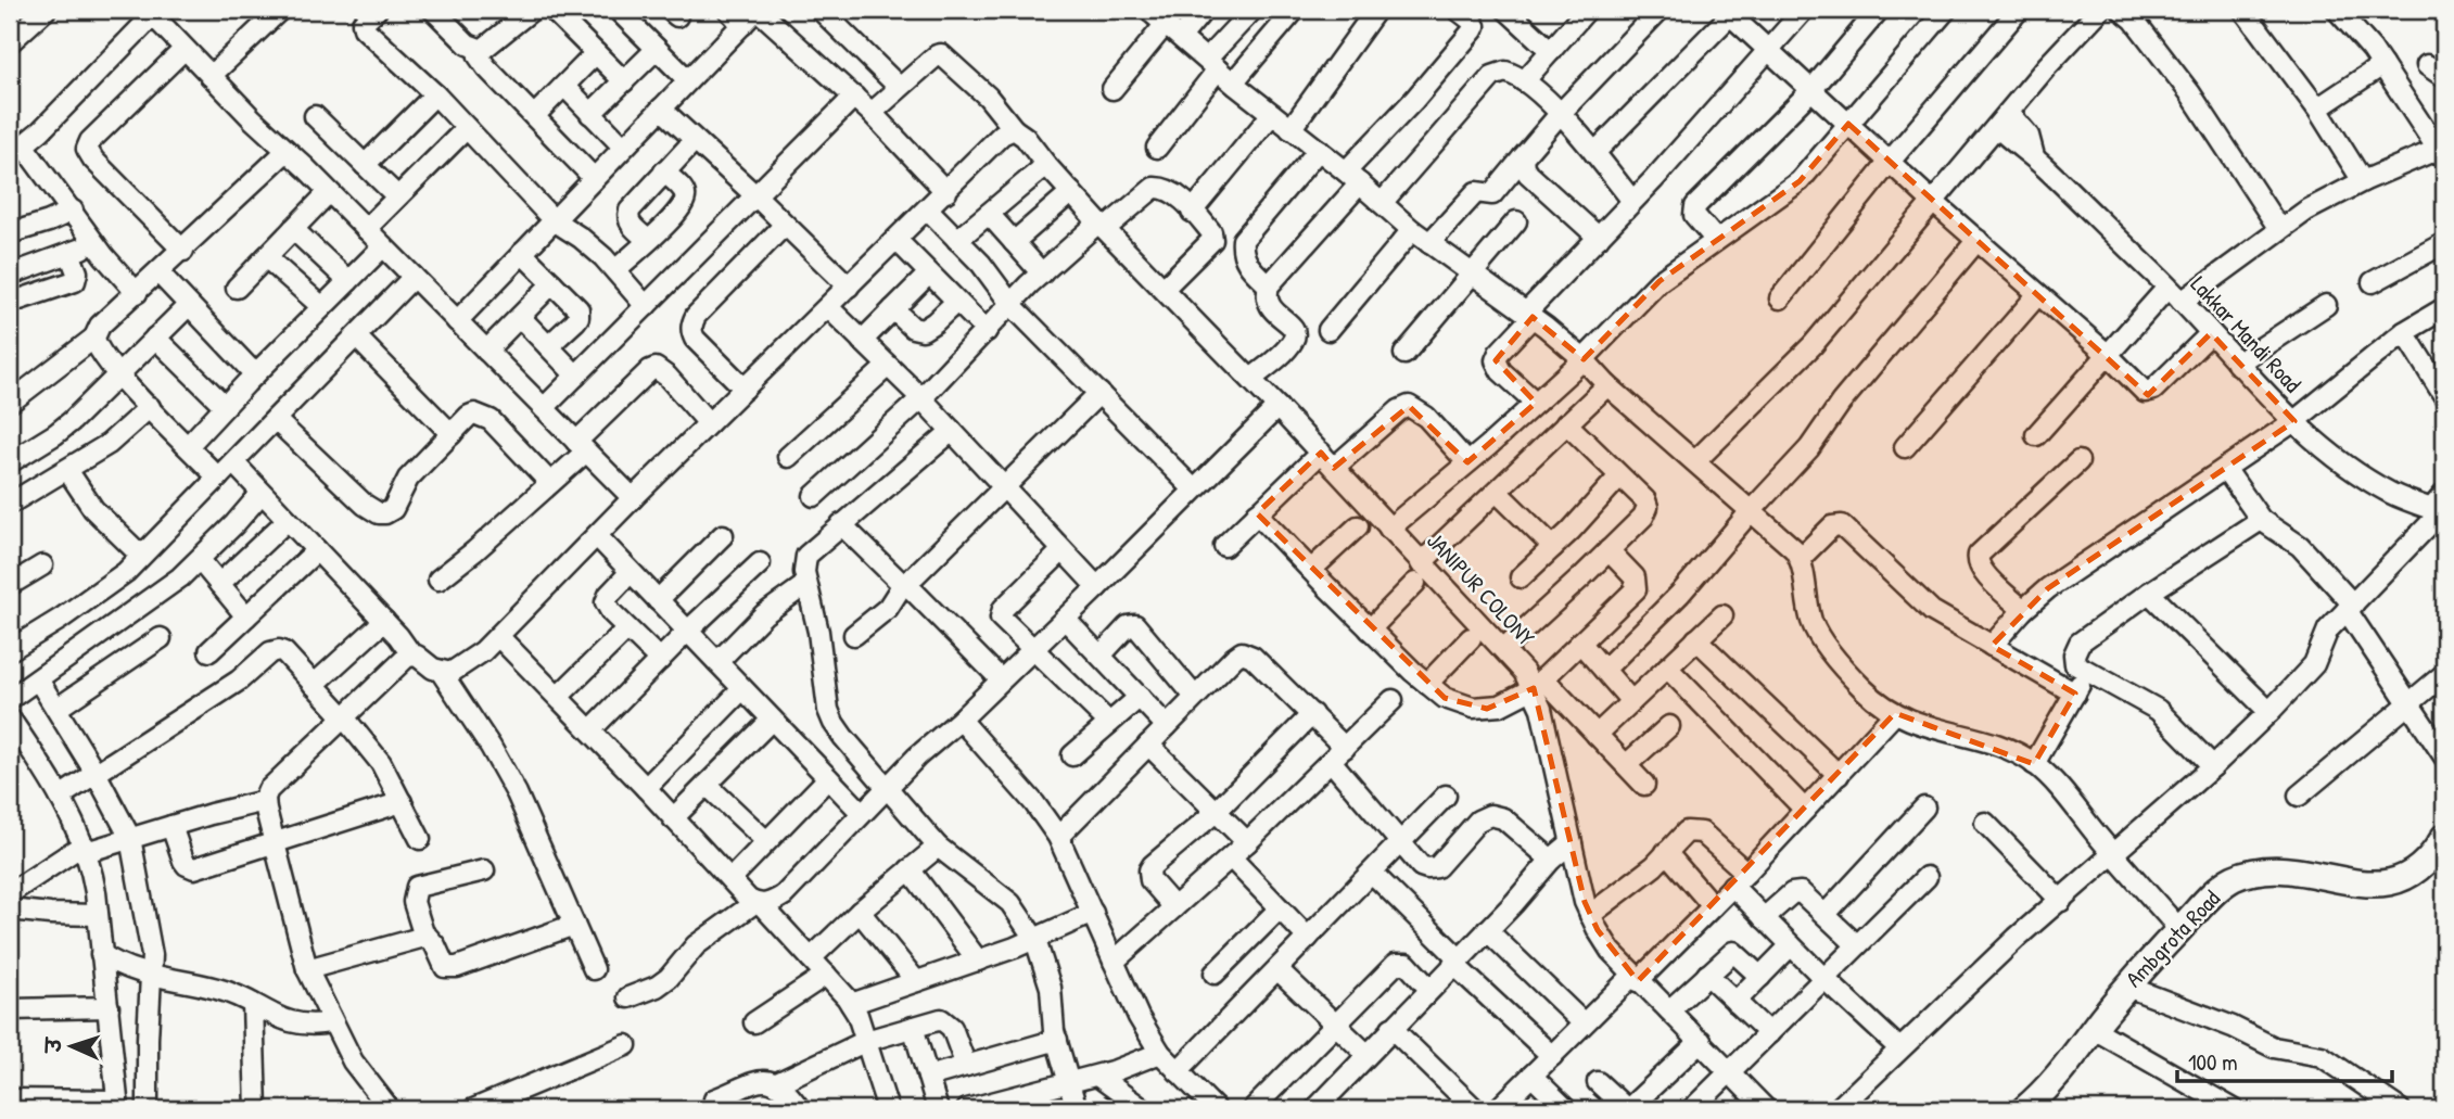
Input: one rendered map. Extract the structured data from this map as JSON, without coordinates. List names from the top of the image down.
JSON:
{
  "streets": {
    "main road": ["Ambgrota Road"],
    "street": ["Lakkar Mandi Road", "JANIPUR COLONY"]
  },
  "scale_bar": "100 m",
  "north": "left"
}
